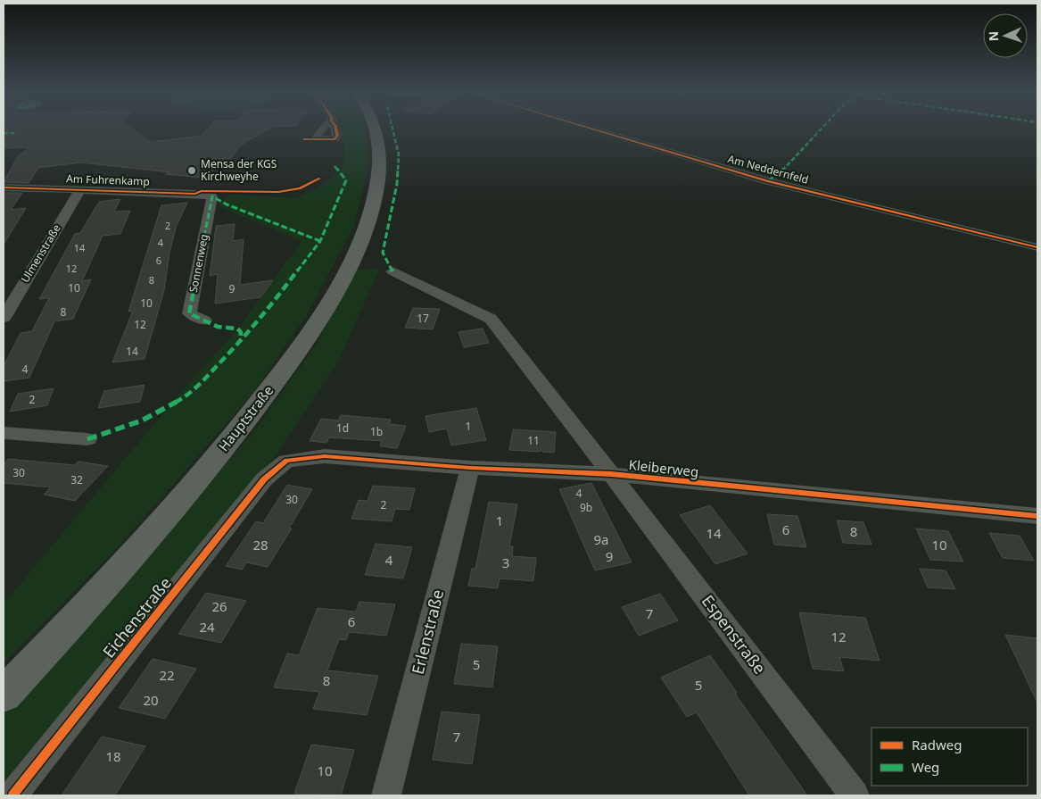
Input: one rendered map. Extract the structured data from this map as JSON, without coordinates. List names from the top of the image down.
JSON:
{
  "streets": {
    "main road": ["Hauptstraße"],
    "street": [
      "Am Neddernfeld",
      "Am Fuhrenkamp",
      "Ulmenstraße",
      "Sonnenweg",
      "Kleiberweg",
      "Eichenstraße",
      "Erlenstraße",
      "Espenstraße"
    ]
  },
  "crossings": [
    ["Am Fuhrenkamp", "Ulmenstraße"],
    ["Am Fuhrenkamp", "Sonnenweg"],
    ["Kleiberweg", "Eichenstraße"],
    ["Kleiberweg", "Erlenstraße"],
    ["Kleiberweg", "Espenstraße"]
  ],
  "places": ["Mensa der KGS Kirchweyhe"],
  "house_numbers": [
    "2",
    "4",
    "14",
    "6",
    "12",
    "8",
    "10",
    "9",
    "10",
    "8",
    "17",
    "12",
    "14",
    "4",
    "2",
    "1",
    "1d",
    "1b",
    "11",
    "30",
    "32",
    "4",
    "30",
    "2",
    "9b",
    "1",
    "6",
    "8",
    "14",
    "9a",
    "28",
    "10",
    "9",
    "4",
    "3",
    "26",
    "7",
    "6",
    "24",
    "12",
    "5",
    "22",
    "8",
    "5",
    "20",
    "7",
    "18",
    "10"
  ],
  "legend": ["Radweg", "Weg"],
  "north": "left"
}
